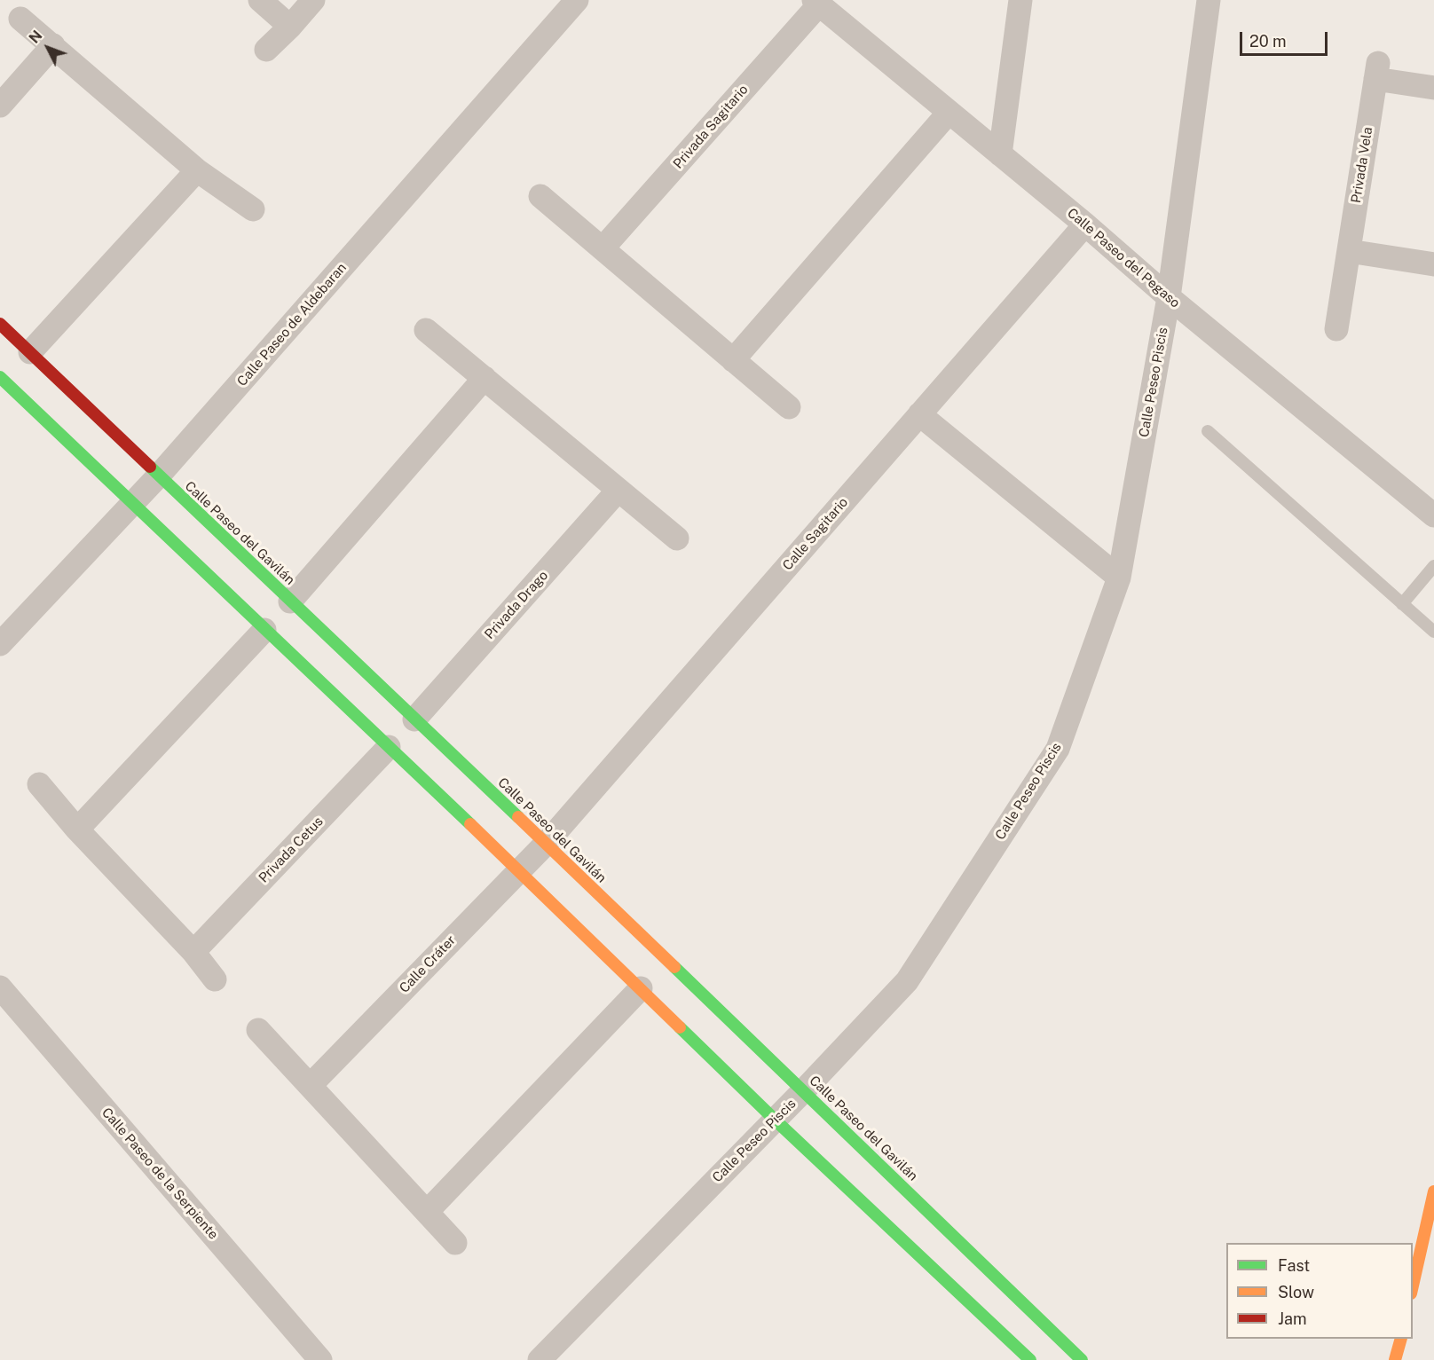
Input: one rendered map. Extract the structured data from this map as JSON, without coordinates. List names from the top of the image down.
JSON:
{
  "streets": {
    "street": [
      "Privada Sagitario",
      "Privada Vela",
      "Calle Paseo del Pegaso",
      "Calle Paseo de Aldebaran",
      "Calle Peseo Piscis",
      "Calle Paseo del Gavilán",
      "Calle Sagitario",
      "Privada Drago",
      "Privada Cetus",
      "Calle Cráter",
      "Calle Paseo de la Serpiente"
    ]
  },
  "crossings": [
    ["Privada Sagitario", "Calle Paseo del Pegaso"],
    ["Calle Paseo del Pegaso", "Calle Peseo Piscis"],
    ["Calle Paseo del Pegaso", "Calle Sagitario"],
    ["Calle Paseo de Aldebaran", "Calle Paseo del Gavilán"],
    ["Calle Peseo Piscis", "Calle Paseo del Gavilán"],
    ["Calle Paseo del Gavilán", "Calle Sagitario"],
    ["Calle Paseo del Gavilán", "Privada Drago"],
    ["Calle Paseo del Gavilán", "Calle Cráter"],
    ["Calle Sagitario", "Calle Cráter"]
  ],
  "legend": ["Fast", "Slow", "Jam"],
  "scale_bar": "20 m",
  "north": "top left"
}
